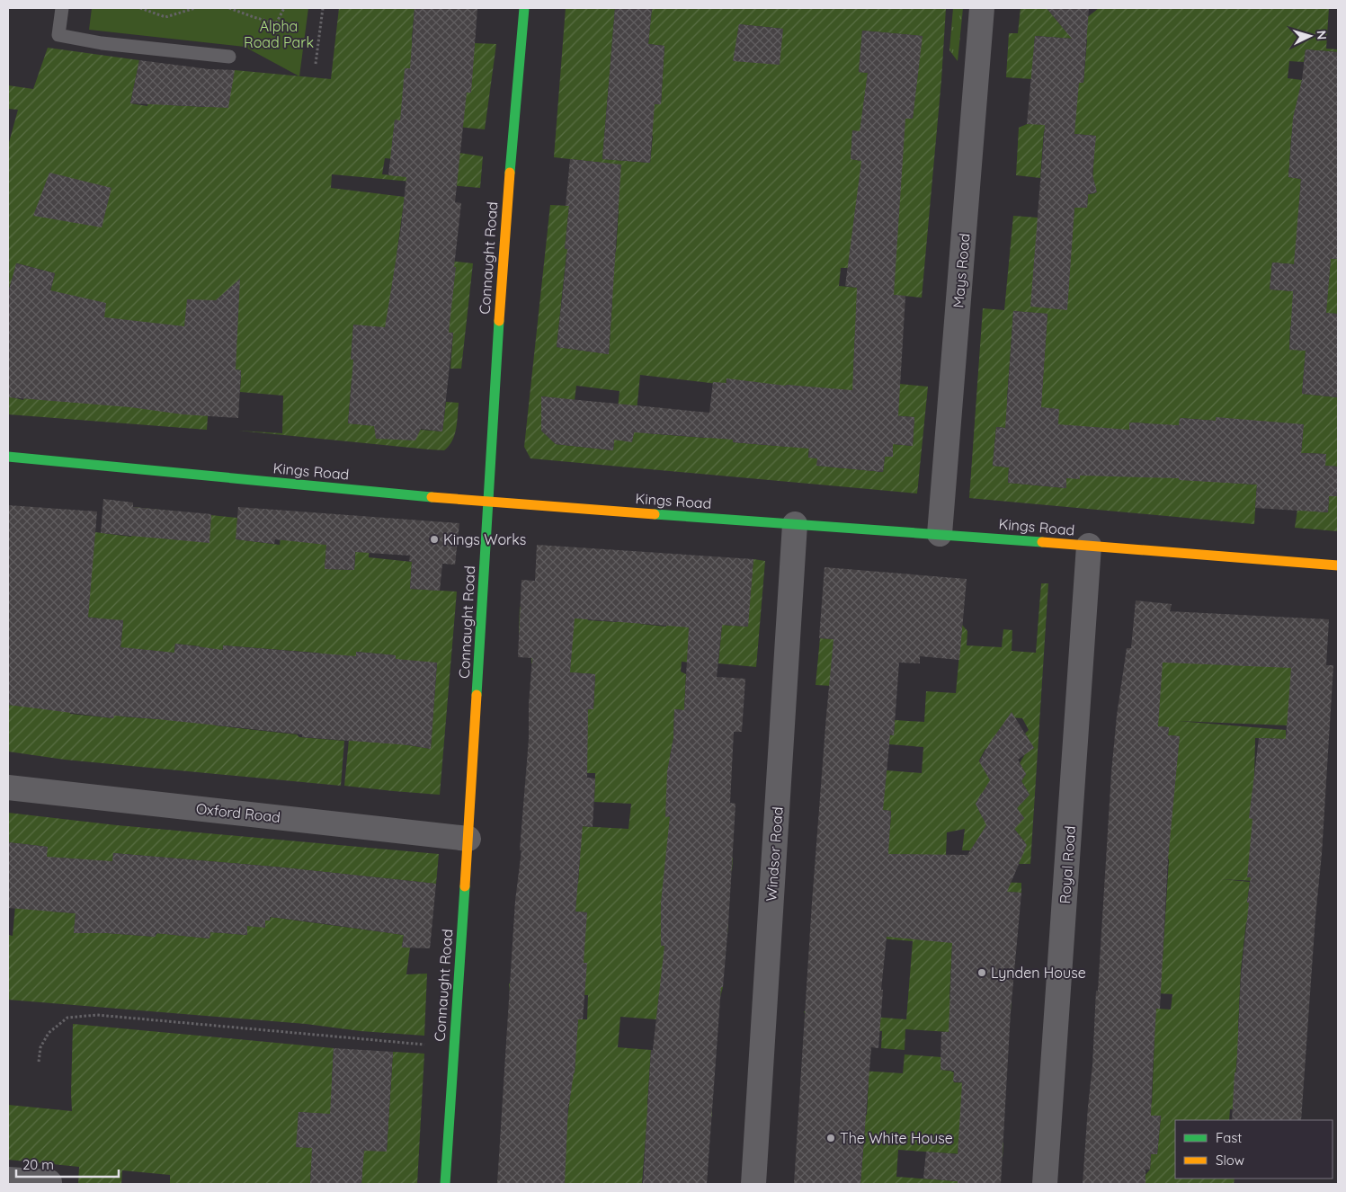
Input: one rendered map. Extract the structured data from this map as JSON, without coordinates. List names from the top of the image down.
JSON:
{
  "streets": {
    "street": [
      "Connaught Road",
      "Mays Road",
      "Kings Road",
      "Oxford Road",
      "Windsor Road",
      "Royal Road"
    ]
  },
  "crossings": [
    ["Connaught Road", "Kings Road"],
    ["Connaught Road", "Oxford Road"],
    ["Mays Road", "Kings Road"],
    ["Kings Road", "Windsor Road"],
    ["Kings Road", "Royal Road"]
  ],
  "parks": ["Alpha Road Park"],
  "places": ["Kings Works", "Lynden House", "The White House"],
  "legend": ["Fast", "Slow"],
  "scale_bar": "20 m",
  "north": "right"
}
